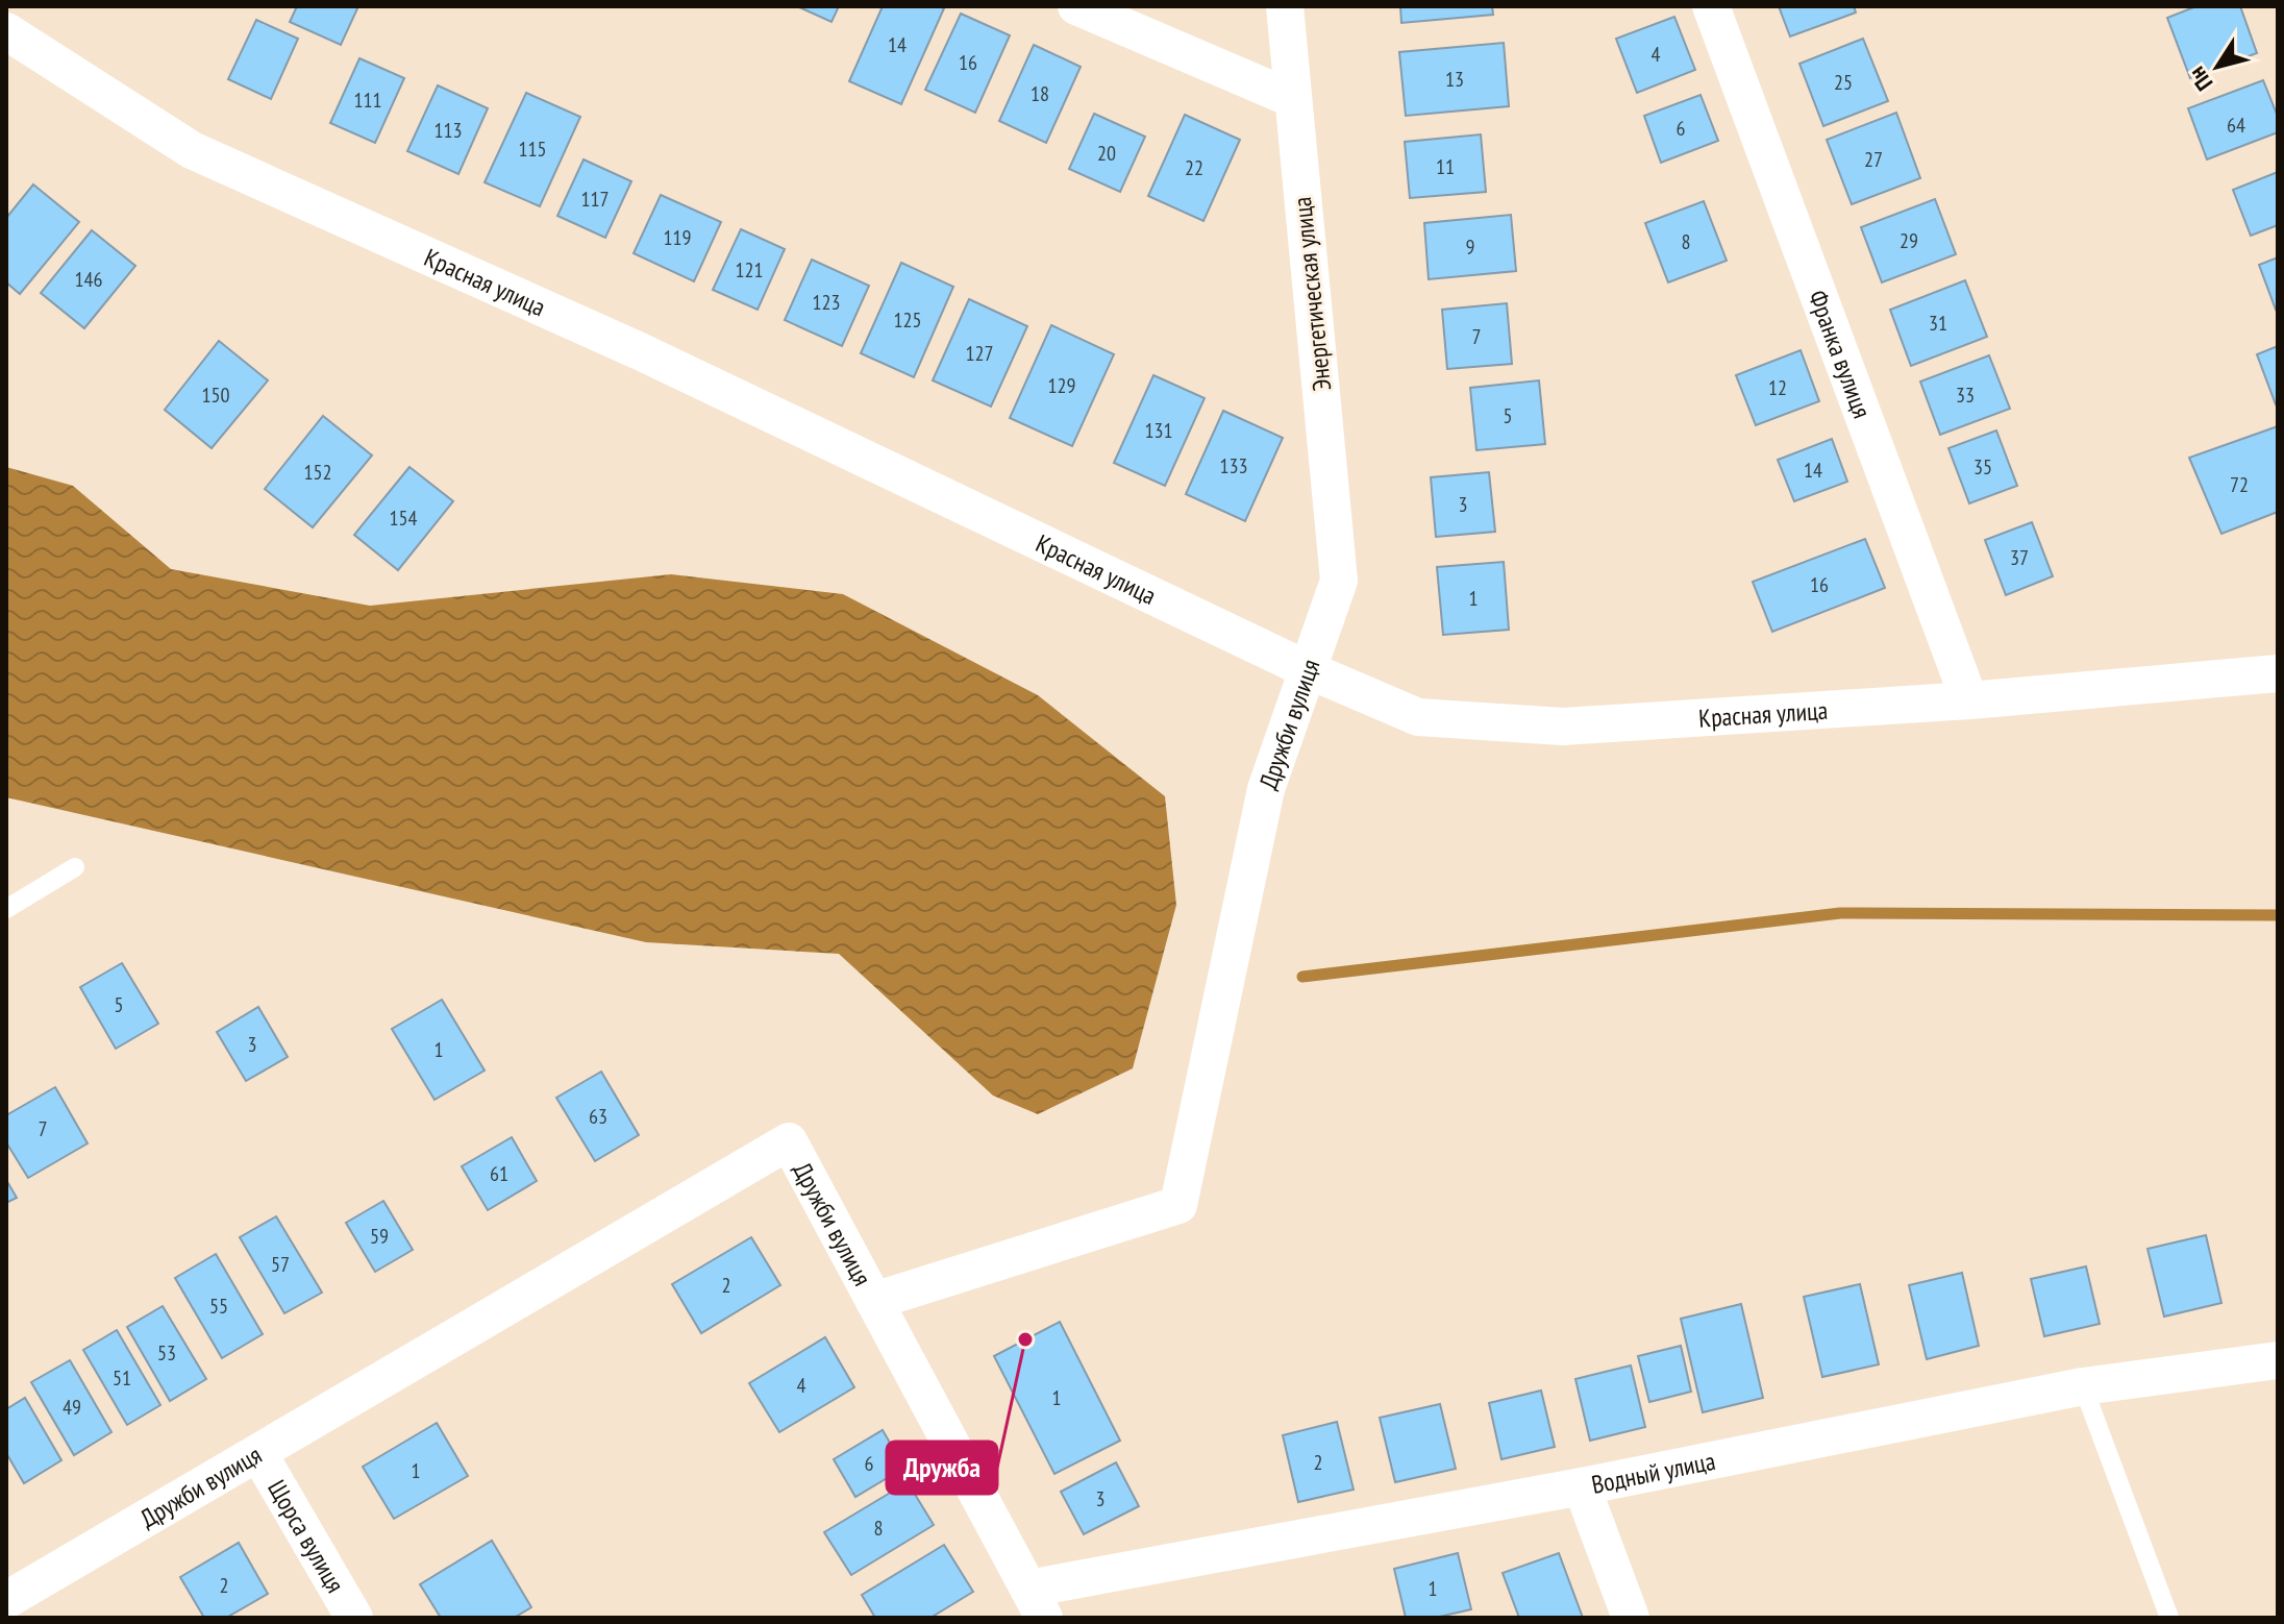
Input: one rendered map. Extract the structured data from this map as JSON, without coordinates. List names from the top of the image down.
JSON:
{
  "streets": {
    "street": [
      "Красная улица",
      "Энергетическая улица",
      "Франка вулиця",
      "Дружби вулиця",
      "Водный улица",
      "Щорса вулиця"
    ]
  },
  "crossings": [
    ["Красная улица", "Франка вулиця"],
    ["Красная улица", "Дружби вулиця"],
    ["Энергетическая улица", "Дружби вулиця"],
    ["Дружби вулиця", "Щорса вулиця"]
  ],
  "places": ["Дружба"],
  "house_numbers": [
    "14",
    "4",
    "16",
    "13",
    "25",
    "18",
    "111",
    "64",
    "6",
    "113",
    "115",
    "20",
    "27",
    "11",
    "22",
    "117",
    "119",
    "29",
    "8",
    "9",
    "121",
    "146",
    "123",
    "125",
    "31",
    "7",
    "127",
    "129",
    "12",
    "150",
    "33",
    "5",
    "131",
    "133",
    "35",
    "14",
    "152",
    "72",
    "3",
    "154",
    "37",
    "16",
    "1",
    "5",
    "3",
    "1",
    "63",
    "7",
    "61",
    "59",
    "57",
    "2",
    "55",
    "53",
    "51",
    "4",
    "1",
    "49",
    "2",
    "6",
    "1",
    "3",
    "8",
    "2",
    "1"
  ],
  "north": "bottom left"
}
